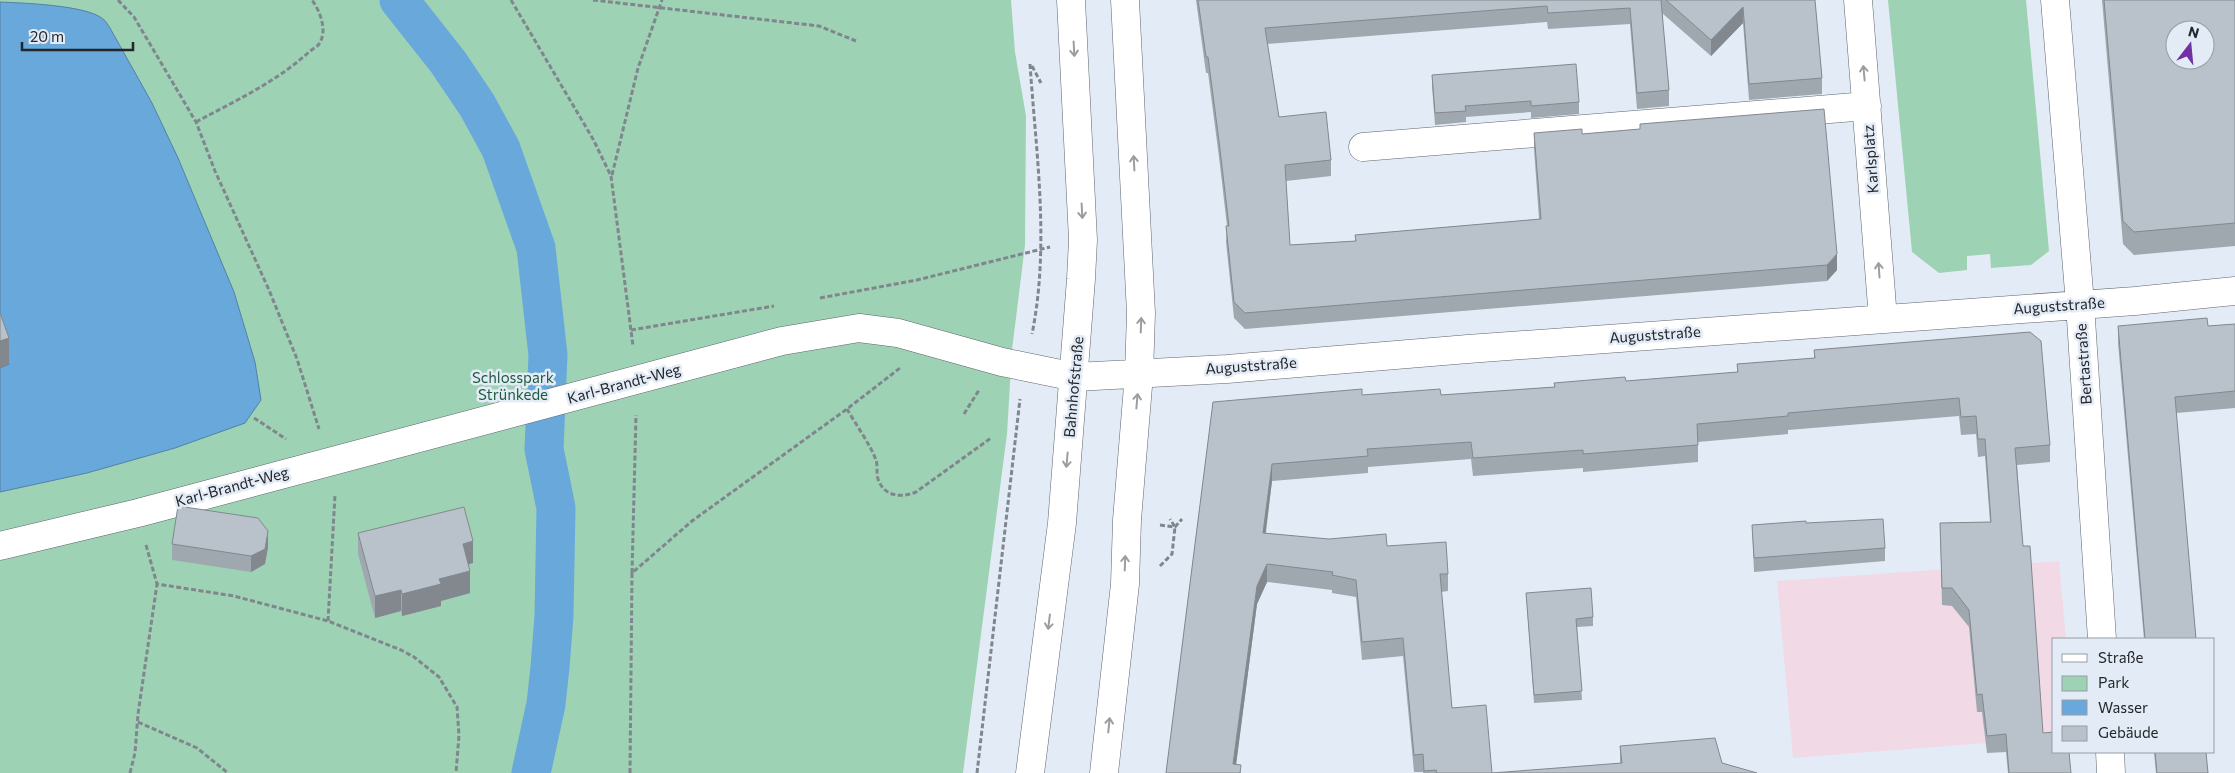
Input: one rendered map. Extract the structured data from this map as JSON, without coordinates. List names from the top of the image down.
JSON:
{
  "streets": {
    "street": [
      "Karlsplatz",
      "Auguststraße",
      "Bertastraße",
      "Karl-Brandt-Weg",
      "Bahnhofstraße"
    ]
  },
  "crossings": [
    ["Karlsplatz", "Auguststraße"],
    ["Auguststraße", "Bertastraße"],
    ["Auguststraße", "Karl-Brandt-Weg"],
    ["Auguststraße", "Bahnhofstraße"],
    ["Karl-Brandt-Weg", "Bahnhofstraße"]
  ],
  "one_way": ["Karlsplatz"],
  "parks": ["Schlosspark Strünkede"],
  "legend": [
    "Straße",
    "Park",
    "Wasser",
    "Gebäude"
  ],
  "scale_bar": "20 m",
  "north": "top"
}
